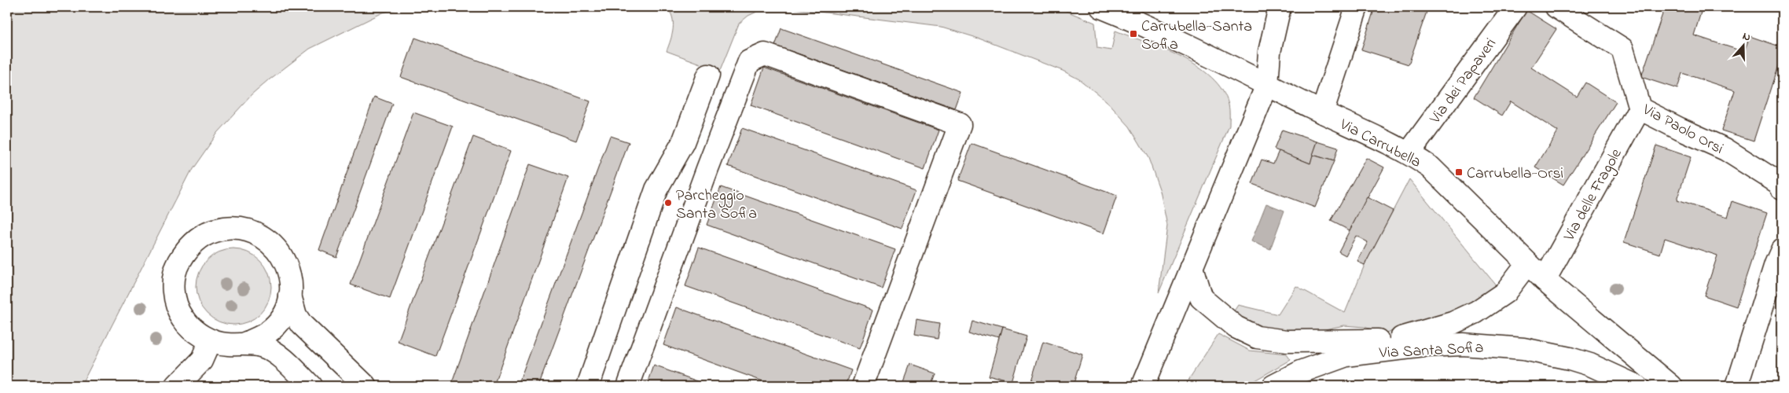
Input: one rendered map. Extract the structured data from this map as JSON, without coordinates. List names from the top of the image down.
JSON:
{
  "streets": {
    "main road": [
      "Via dei Papaveri",
      "Via Paolo Orsi",
      "Via Carrubella",
      "Via delle Fragole",
      "Via Santa Sofia"
    ]
  },
  "crossings": [
    ["Via dei Papaveri", "Via Carrubella"],
    ["Via Paolo Orsi", "Via delle Fragole"],
    ["Via Carrubella", "Via delle Fragole"]
  ],
  "places": {
    "transit": ["Carrubella-Santa Sofia", "Carrubella-Orsi"],
    "other": ["Parcheggio Santa Sofia"]
  },
  "north": "top"
}
